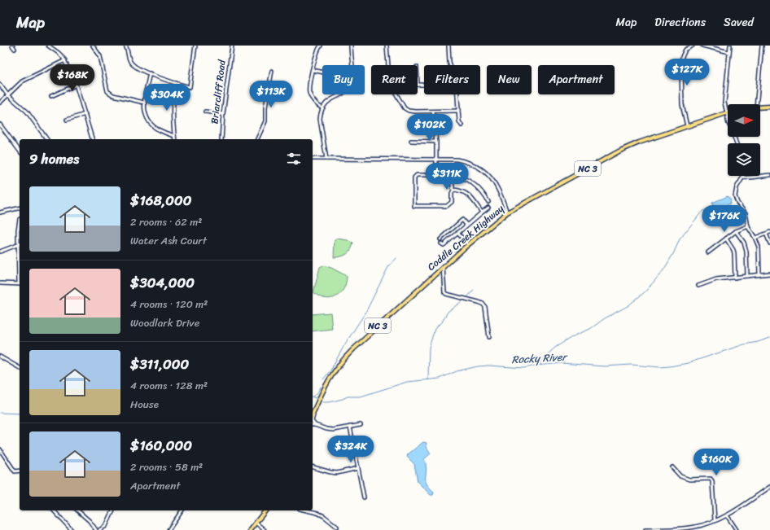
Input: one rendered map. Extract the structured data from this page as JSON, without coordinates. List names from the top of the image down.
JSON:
{
  "streets": {
    "main road": ["NC 3", "Coddle Creek Highway"],
    "street": ["Briarcliff Road"]
  },
  "water": ["Rocky River"],
  "north": "right",
  "page": {
    "header": "Map",
    "nav": ["Map", "Directions", "Saved"],
    "price": [
      "$127K",
      "$168K",
      "$113K",
      "$304K",
      "$102K",
      "$311K",
      "$176K",
      "$324K",
      "$160K"
    ],
    "chip": [
      "Buy",
      "Rent",
      "Filters",
      "New",
      "Apartment"
    ],
    "heading": "9 homes",
    "list": [
      {
        "name": "$168,000",
        "note": "2 rooms · 62 m² · Water Ash Court"
      },
      {
        "name": "$304,000",
        "note": "4 rooms · 120 m² · Woodlark Drive"
      },
      {
        "name": "$311,000",
        "note": "4 rooms · 128 m² · House"
      },
      {
        "name": "$160,000",
        "note": "2 rooms · 58 m² · Apartment"
      }
    ]
  }
}
